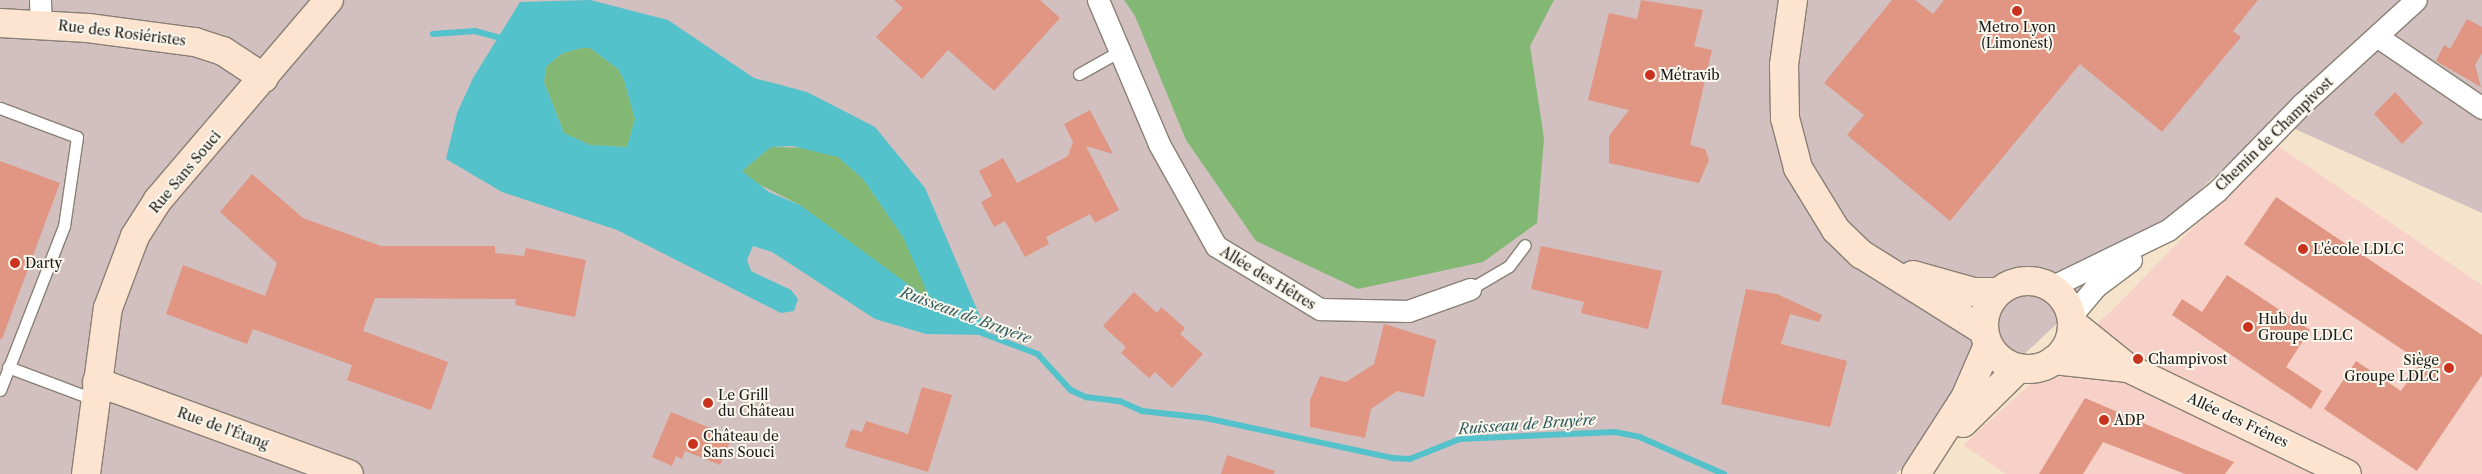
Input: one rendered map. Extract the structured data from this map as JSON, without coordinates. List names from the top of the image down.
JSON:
{
  "streets": {
    "street": [
      "Rue des Rosiéristes",
      "Chemin de Champivost",
      "Rue Sans Souci",
      "Allée des Hêtres",
      "Allée des Frênes",
      "Rue de l'Étang"
    ]
  },
  "crossings": [
    ["Rue des Rosiéristes", "Rue Sans Souci"],
    ["Chemin de Champivost", "Allée des Frênes"],
    ["Rue Sans Souci", "Rue de l'Étang"]
  ],
  "water": ["Ruisseau de Bruyère"],
  "places": [
    "Metro Lyon (Limonest)",
    "Métravib",
    "L'école LDLC",
    "Darty",
    "Hub du Groupe LDLC",
    "Champivost",
    "Siège Groupe LDLC",
    "Le Grill du Château",
    "ADP",
    "Château de Sans Souci"
  ]
}
